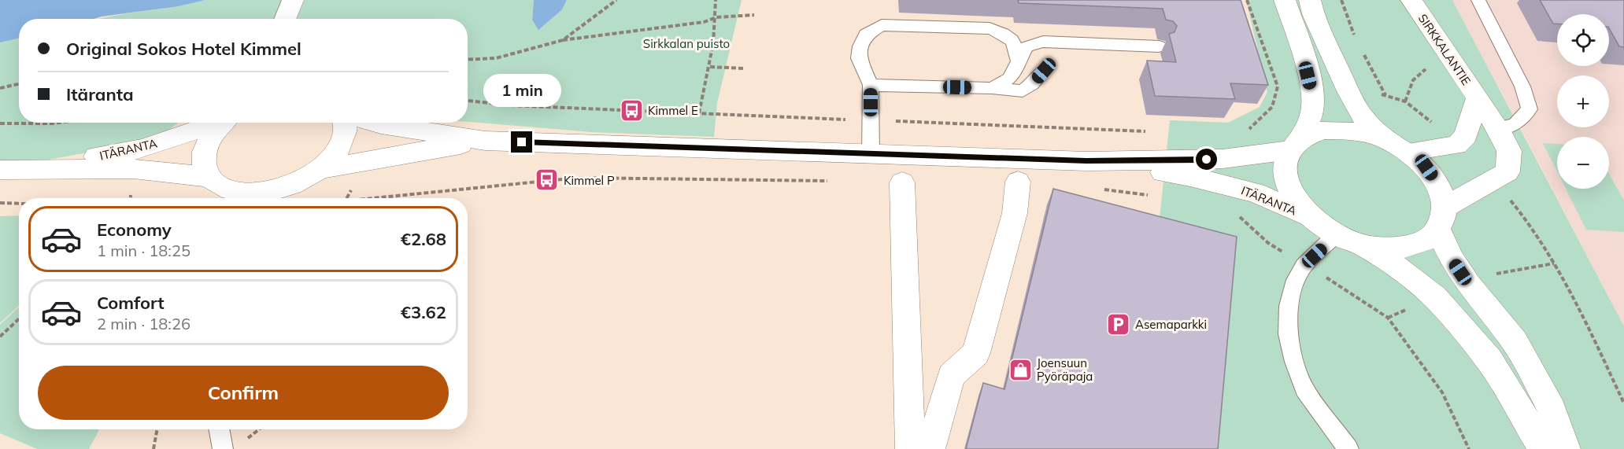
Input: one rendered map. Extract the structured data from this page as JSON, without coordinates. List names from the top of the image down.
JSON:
{
  "streets": {
    "street": ["SIRKKALANTIE", "ITÄRANTA"]
  },
  "crossings": [
    ["SIRKKALANTIE", "ITÄRANTA"]
  ],
  "parks": ["Sirkkalan puisto"],
  "places": {
    "bus stop": ["Kimmel E", "Kimmel P"],
    "parking": ["Asemaparkki"],
    "shop": ["Joensuun Pyöräpaja"]
  },
  "page": {
    "map_buttons": ["+", "−"],
    "banner": ["Original Sokos Hotel Kimmel", "Itäranta"],
    "bubble": "1 min",
    "list": [
      {
        "name": "Economy",
        "note": "1 min · 18:25",
        "value": "€2.68"
      },
      {
        "name": "Comfort",
        "note": "2 min · 18:26",
        "value": "€3.62"
      }
    ],
    "buttons": "Confirm"
  }
}
